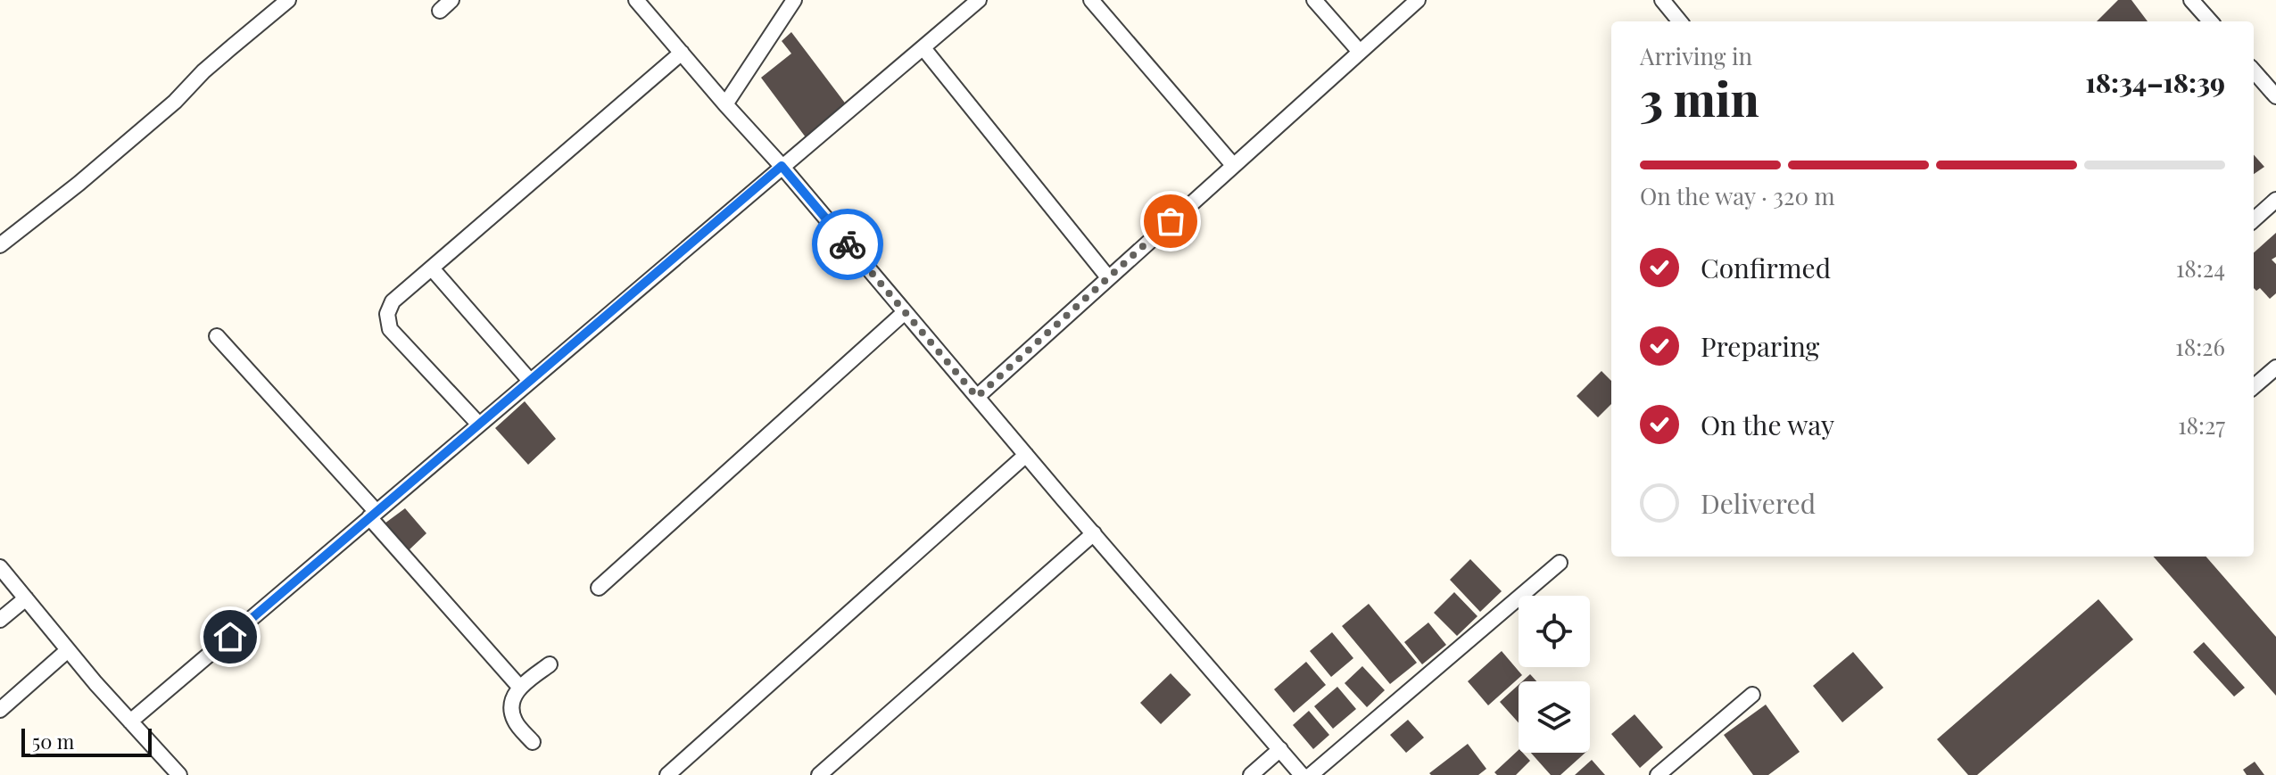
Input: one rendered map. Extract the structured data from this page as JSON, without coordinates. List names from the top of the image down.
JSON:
{
  "scale_bar": "50 m",
  "page": {
    "heading": ["3 min", "Arriving in", "18:34–18:39"],
    "bar": "On the way · 320 m",
    "list": [
      ["Confirmed", "18:24"],
      ["Preparing", "18:26"],
      ["On the way", "18:27"],
      "Delivered"
    ],
    "scale": "50 m"
  }
}
